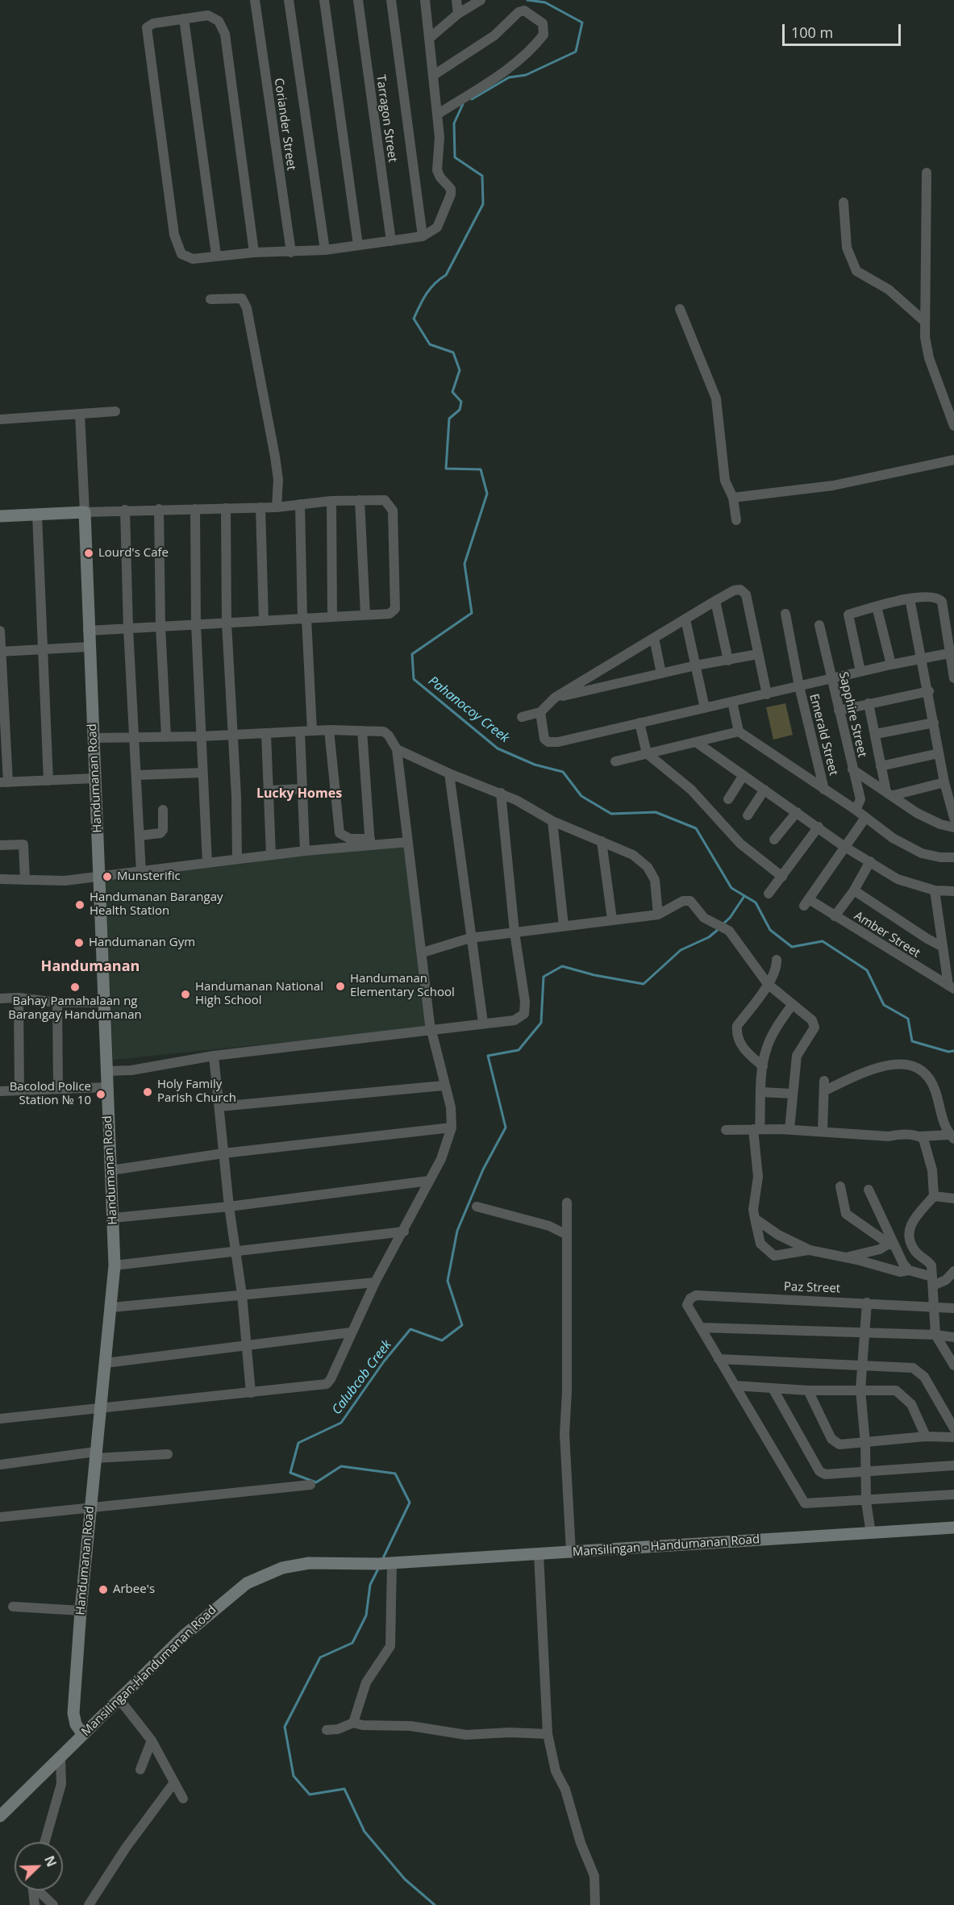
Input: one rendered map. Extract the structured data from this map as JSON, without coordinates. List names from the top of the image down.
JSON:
{
  "streets": {
    "street": [
      "Tarragon Street",
      "Coriander Street",
      "Sapphire Street",
      "Emerald Street",
      "Handumanan Road",
      "Amber Street",
      "Paz Street",
      "Mansilingan - Handumanan Road",
      "Mansilingan-Handumanan Road"
    ]
  },
  "crossings": [
    ["Handumanan Road", "Mansilingan-Handumanan Road"],
    ["Mansilingan - Handumanan Road", "Mansilingan-Handumanan Road"]
  ],
  "districts": ["Lucky Homes", "Handumanan"],
  "water": ["Pahanocoy Creek", "Calubcob Creek"],
  "places": [
    "Lourd's Cafe",
    "Munsterific",
    "Handumanan Barangay Health Station",
    "Handumanan Gym",
    "Handumanan Elementary School",
    "Bahay Pamahalaan ng Barangay Handumanan",
    "Handumanan National High School",
    "Holy Family Parish Church",
    "Bacolod Police Station № 10",
    "Arbee's"
  ],
  "scale_bar": "100 m",
  "north": "top right"
}
